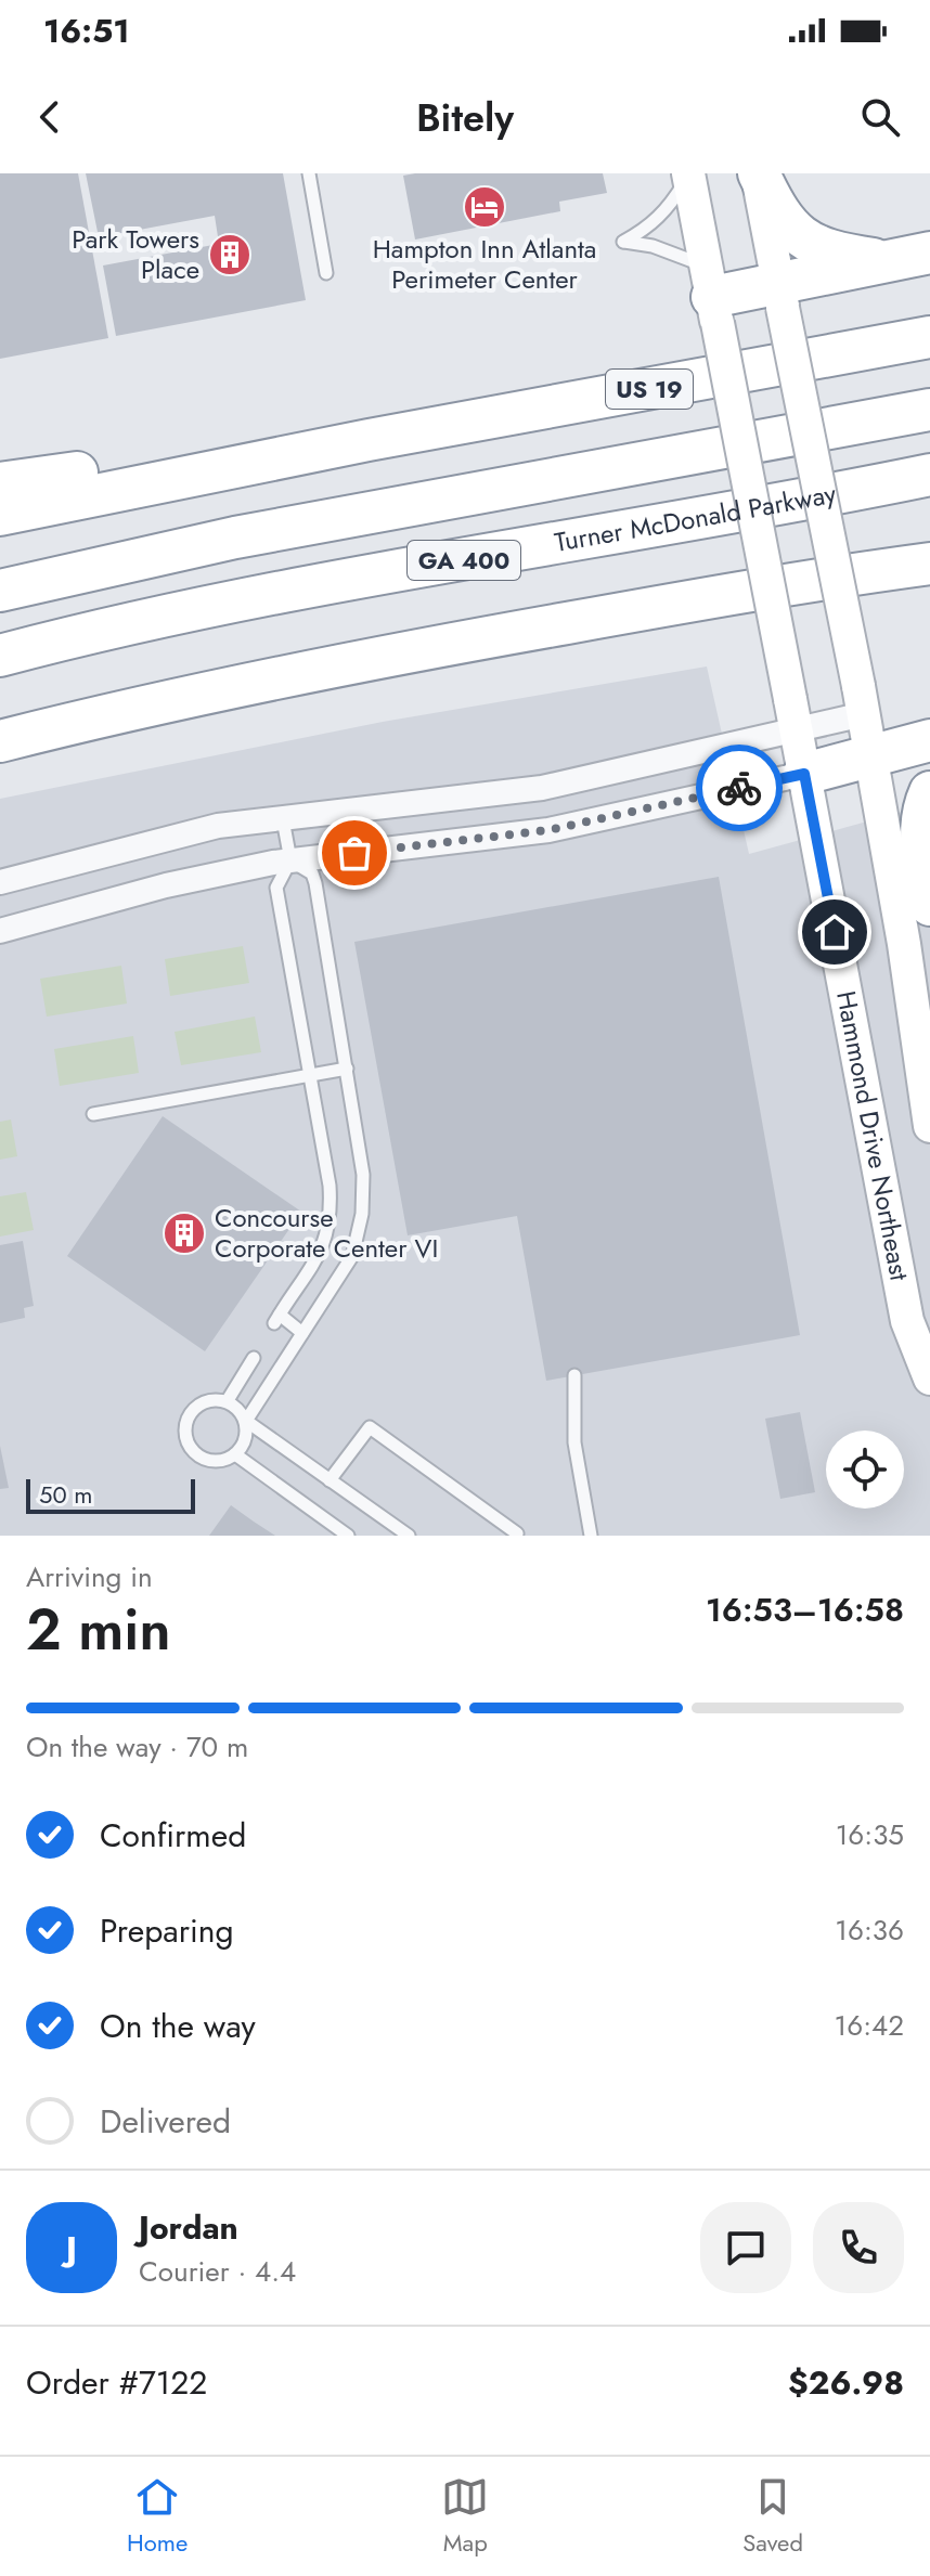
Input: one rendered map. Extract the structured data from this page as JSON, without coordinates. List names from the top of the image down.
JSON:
{
  "streets": {
    "highway": ["US 19", "Turner McDonald Parkway", "GA 400"],
    "main road": ["Hammond Drive Northeast"]
  },
  "places": {
    "hotel": ["Hampton Inn Atlanta Perimeter Center"],
    "building": ["Park Towers Place", "Concourse Corporate Center VI"]
  },
  "scale_bar": "50 m",
  "page": {
    "status": "16:51",
    "header": "Bitely",
    "scale": "50 m",
    "heading": ["2 min", "Arriving in", "16:53–16:58"],
    "panel": [
      "Jordan",
      "Courier · 4.4",
      "Order #7122",
      "$26.98"
    ],
    "bar": "On the way · 70 m",
    "list": [
      ["Confirmed", "16:35"],
      ["Preparing", "16:36"],
      ["On the way", "16:42"],
      "Delivered"
    ],
    "round": "J",
    "tabs": ["Home", "Map", "Saved"]
  }
}
